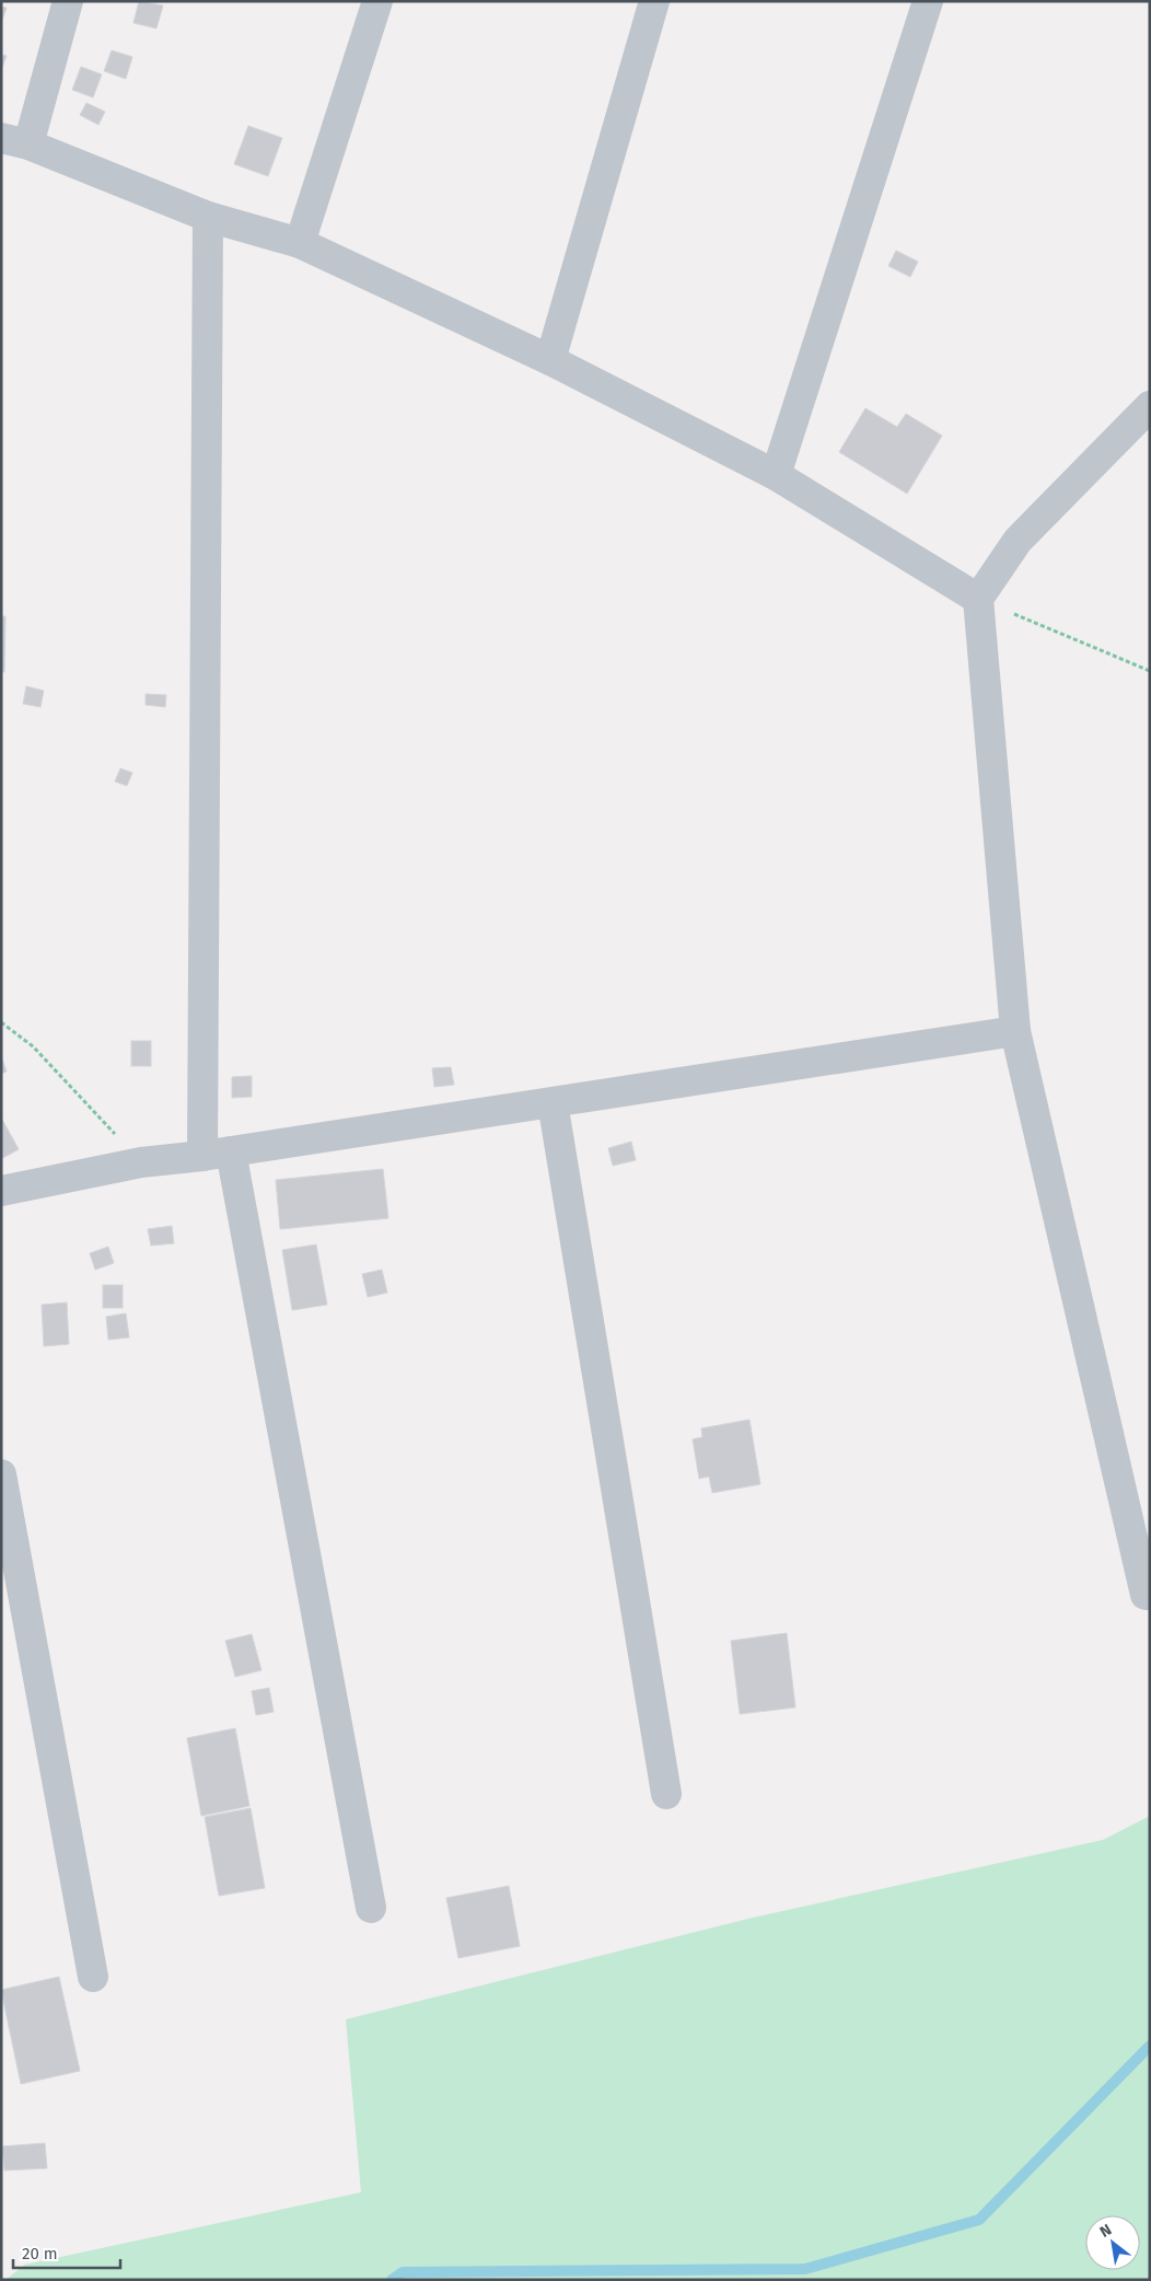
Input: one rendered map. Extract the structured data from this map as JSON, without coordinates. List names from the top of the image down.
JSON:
{
  "scale_bar": "20 m",
  "north": "top left"
}
